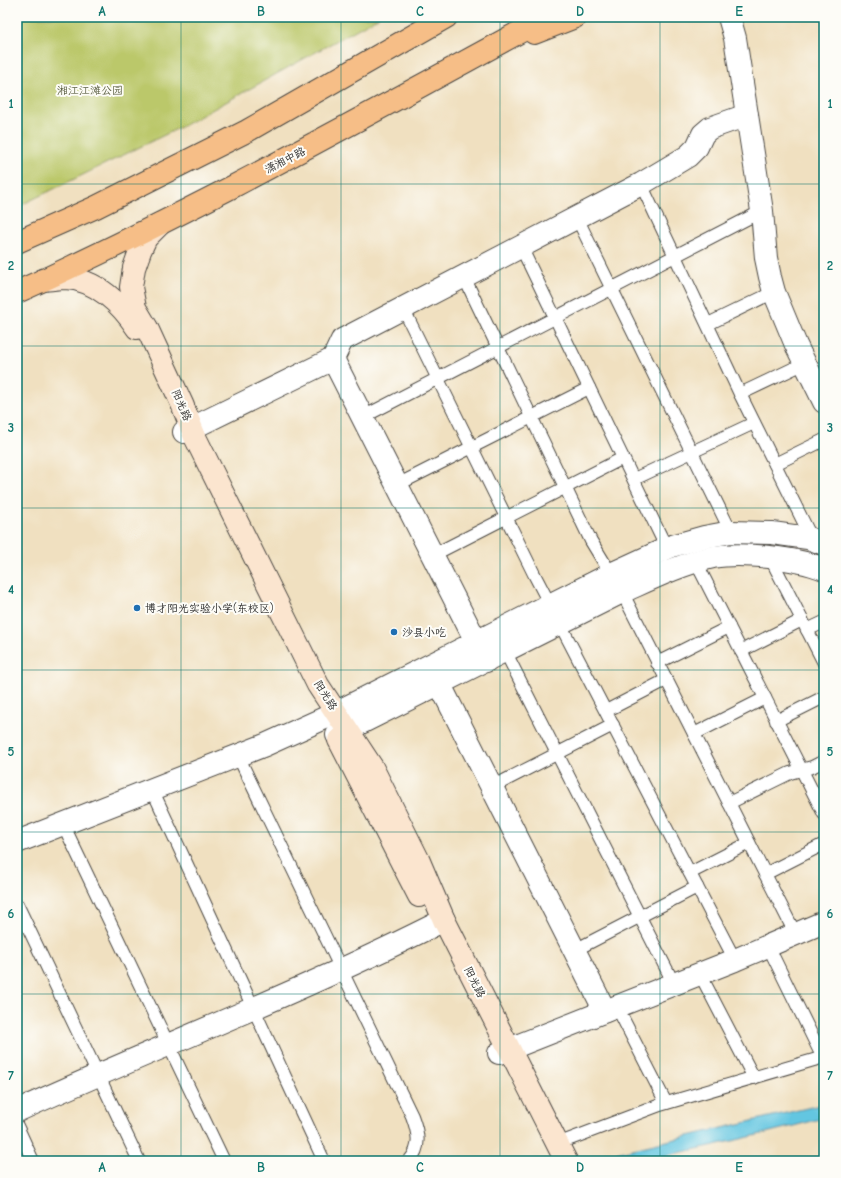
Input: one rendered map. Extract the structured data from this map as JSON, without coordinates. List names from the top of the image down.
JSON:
{
  "streets": {
    "main road": ["潇湘中路"],
    "street": ["阳光路"]
  },
  "crossings": [
    ["潇湘中路", "阳光路"]
  ],
  "parks": ["湘江江滩公园"],
  "places": ["博才阳光实验小学(东校区)", "沙县小吃"],
  "grid": {
    "columns": [
      "A",
      "B",
      "C",
      "D",
      "E"
    ],
    "rows": [
      "1",
      "2",
      "3",
      "4",
      "5",
      "6",
      "7"
    ]
  }
}
